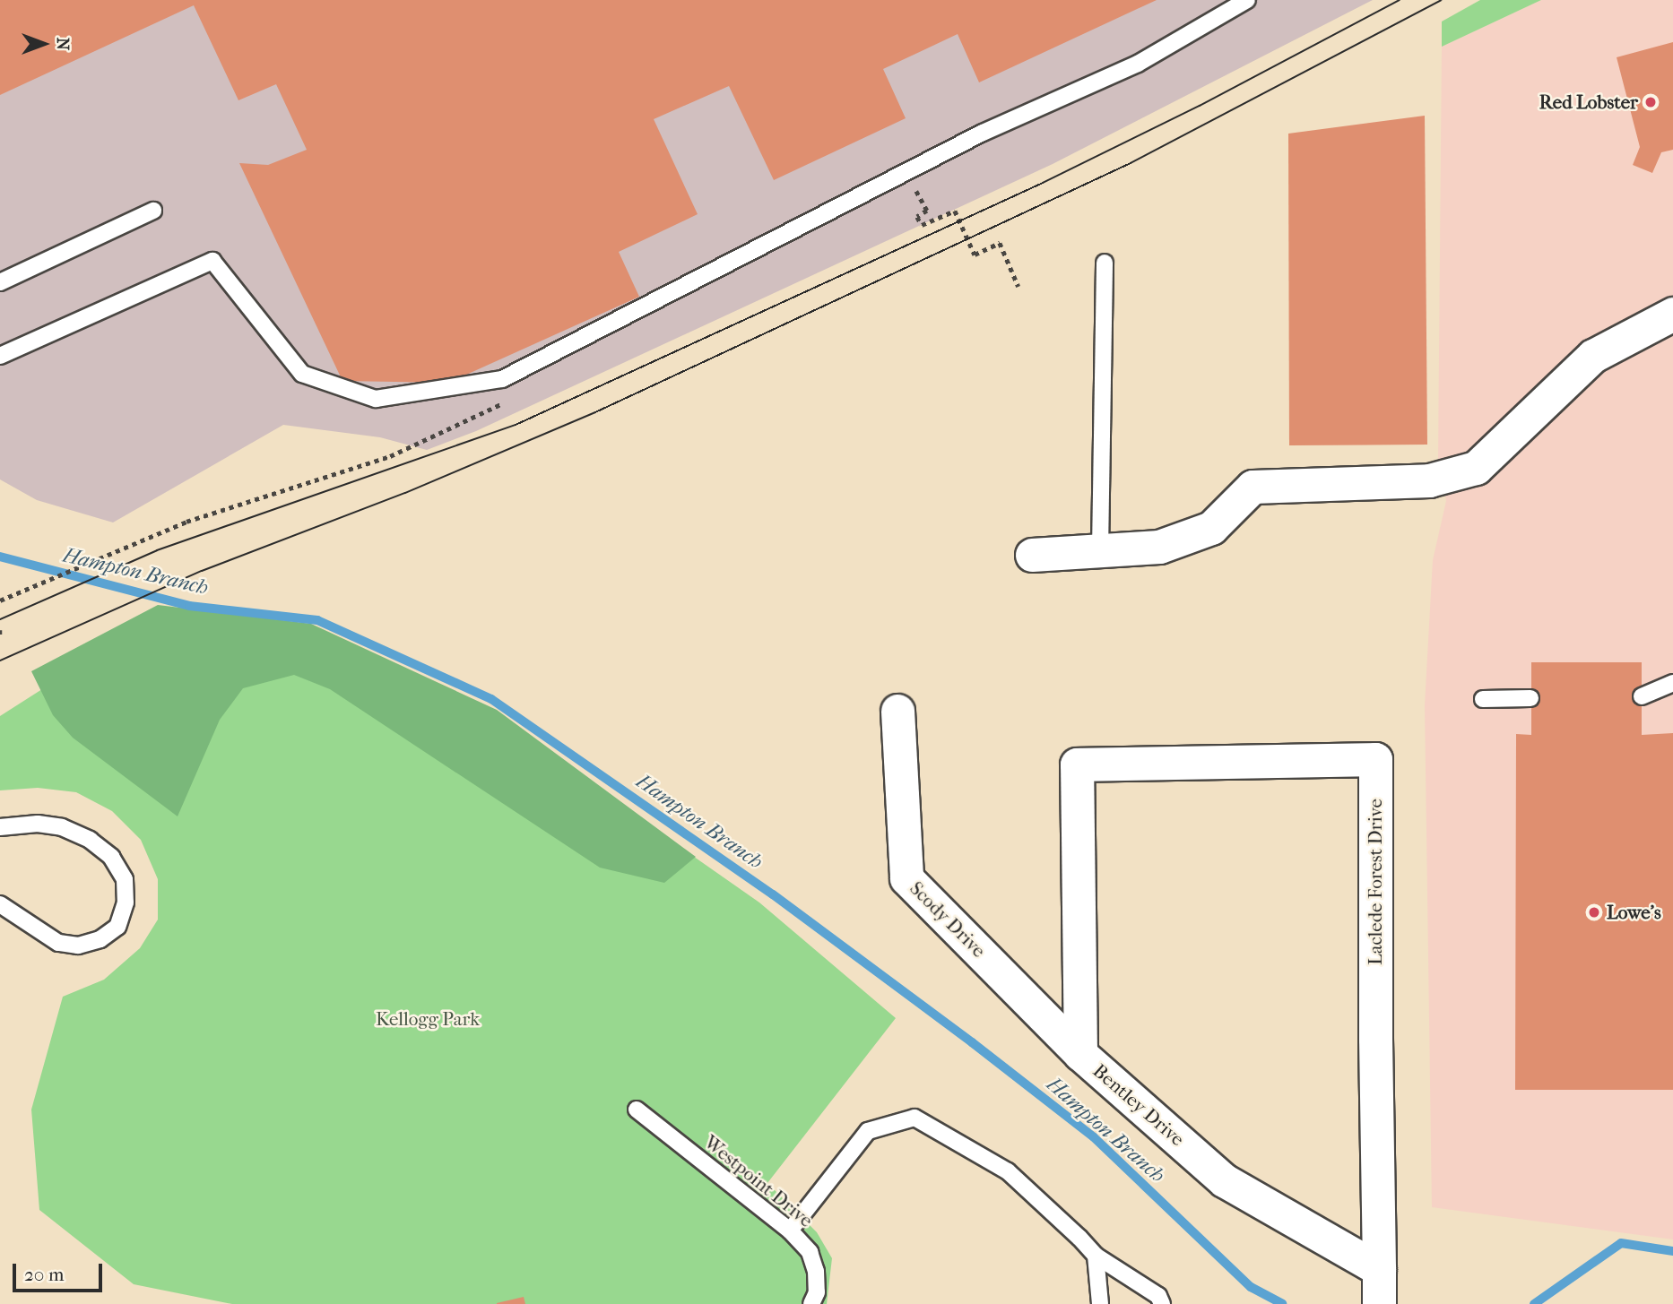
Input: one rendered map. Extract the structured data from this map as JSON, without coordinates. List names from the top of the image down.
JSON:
{
  "streets": {
    "street": ["Laclede Forest Drive", "Scody Drive", "Bentley Drive"],
    "lane": ["Westpoint Drive"]
  },
  "crossings": [
    ["Laclede Forest Drive", "Bentley Drive"],
    ["Scody Drive", "Bentley Drive"]
  ],
  "water": ["Hampton Branch"],
  "parks": ["Kellogg Park"],
  "places": ["Red Lobster", "Lowe's"],
  "scale_bar": "20 m",
  "north": "right"
}
